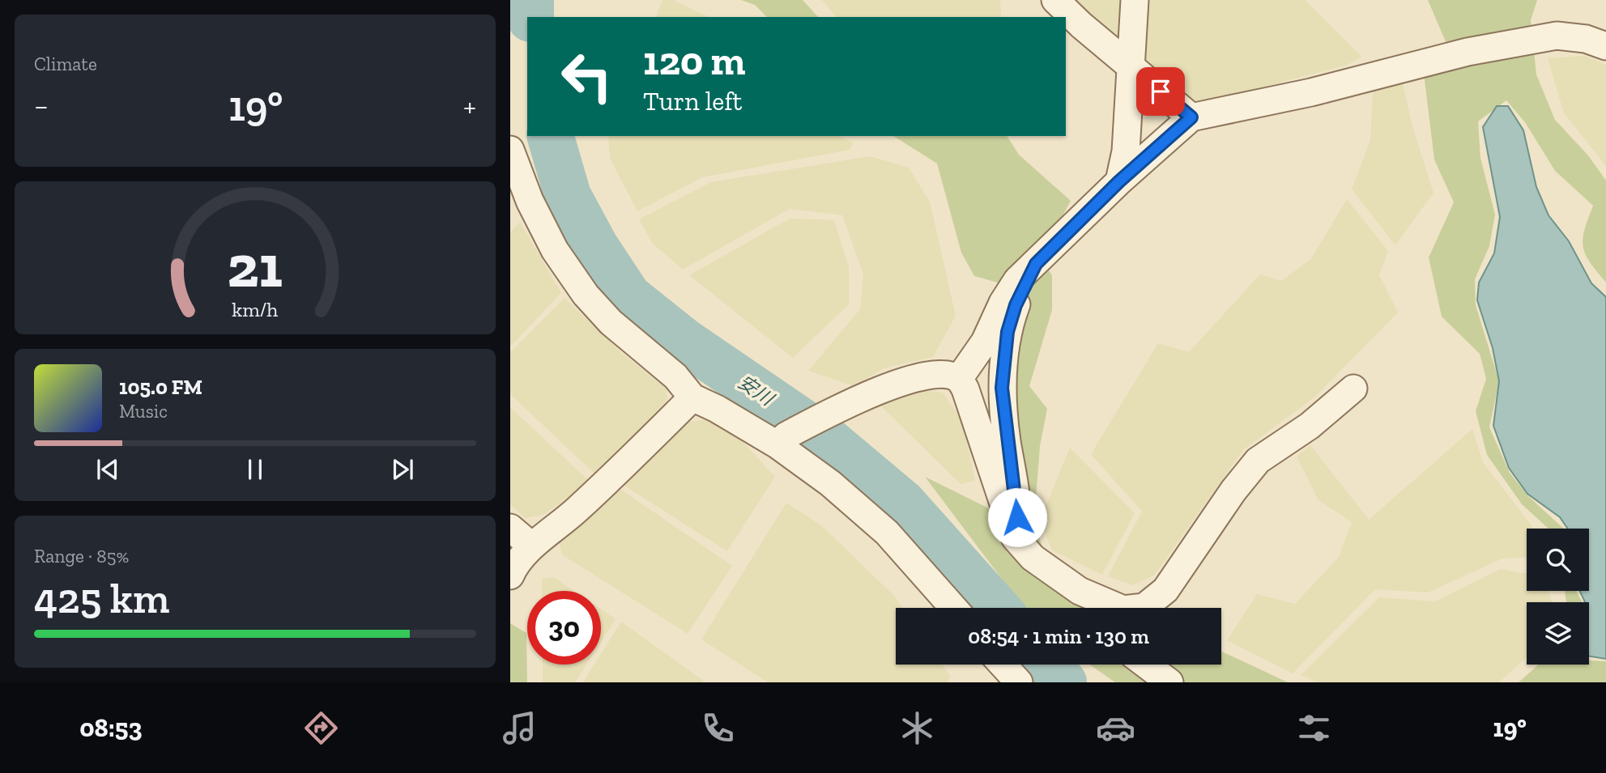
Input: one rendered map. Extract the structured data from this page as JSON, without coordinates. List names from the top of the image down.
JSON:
{
  "water": ["安川"],
  "page": {
    "tile": [
      "Climate",
      ["Range · 85%", "425 km"]
    ],
    "turn": ["120 m", "Turn left"],
    "heat": ["−", "19°", "+"],
    "song": ["105.0 FM", "Music"],
    "limit": "30",
    "trip": "08:54 · 1 min · 130 m",
    "tabs": ["08:53", "19°"],
    "gauge": ["21", "km/h"]
  }
}
